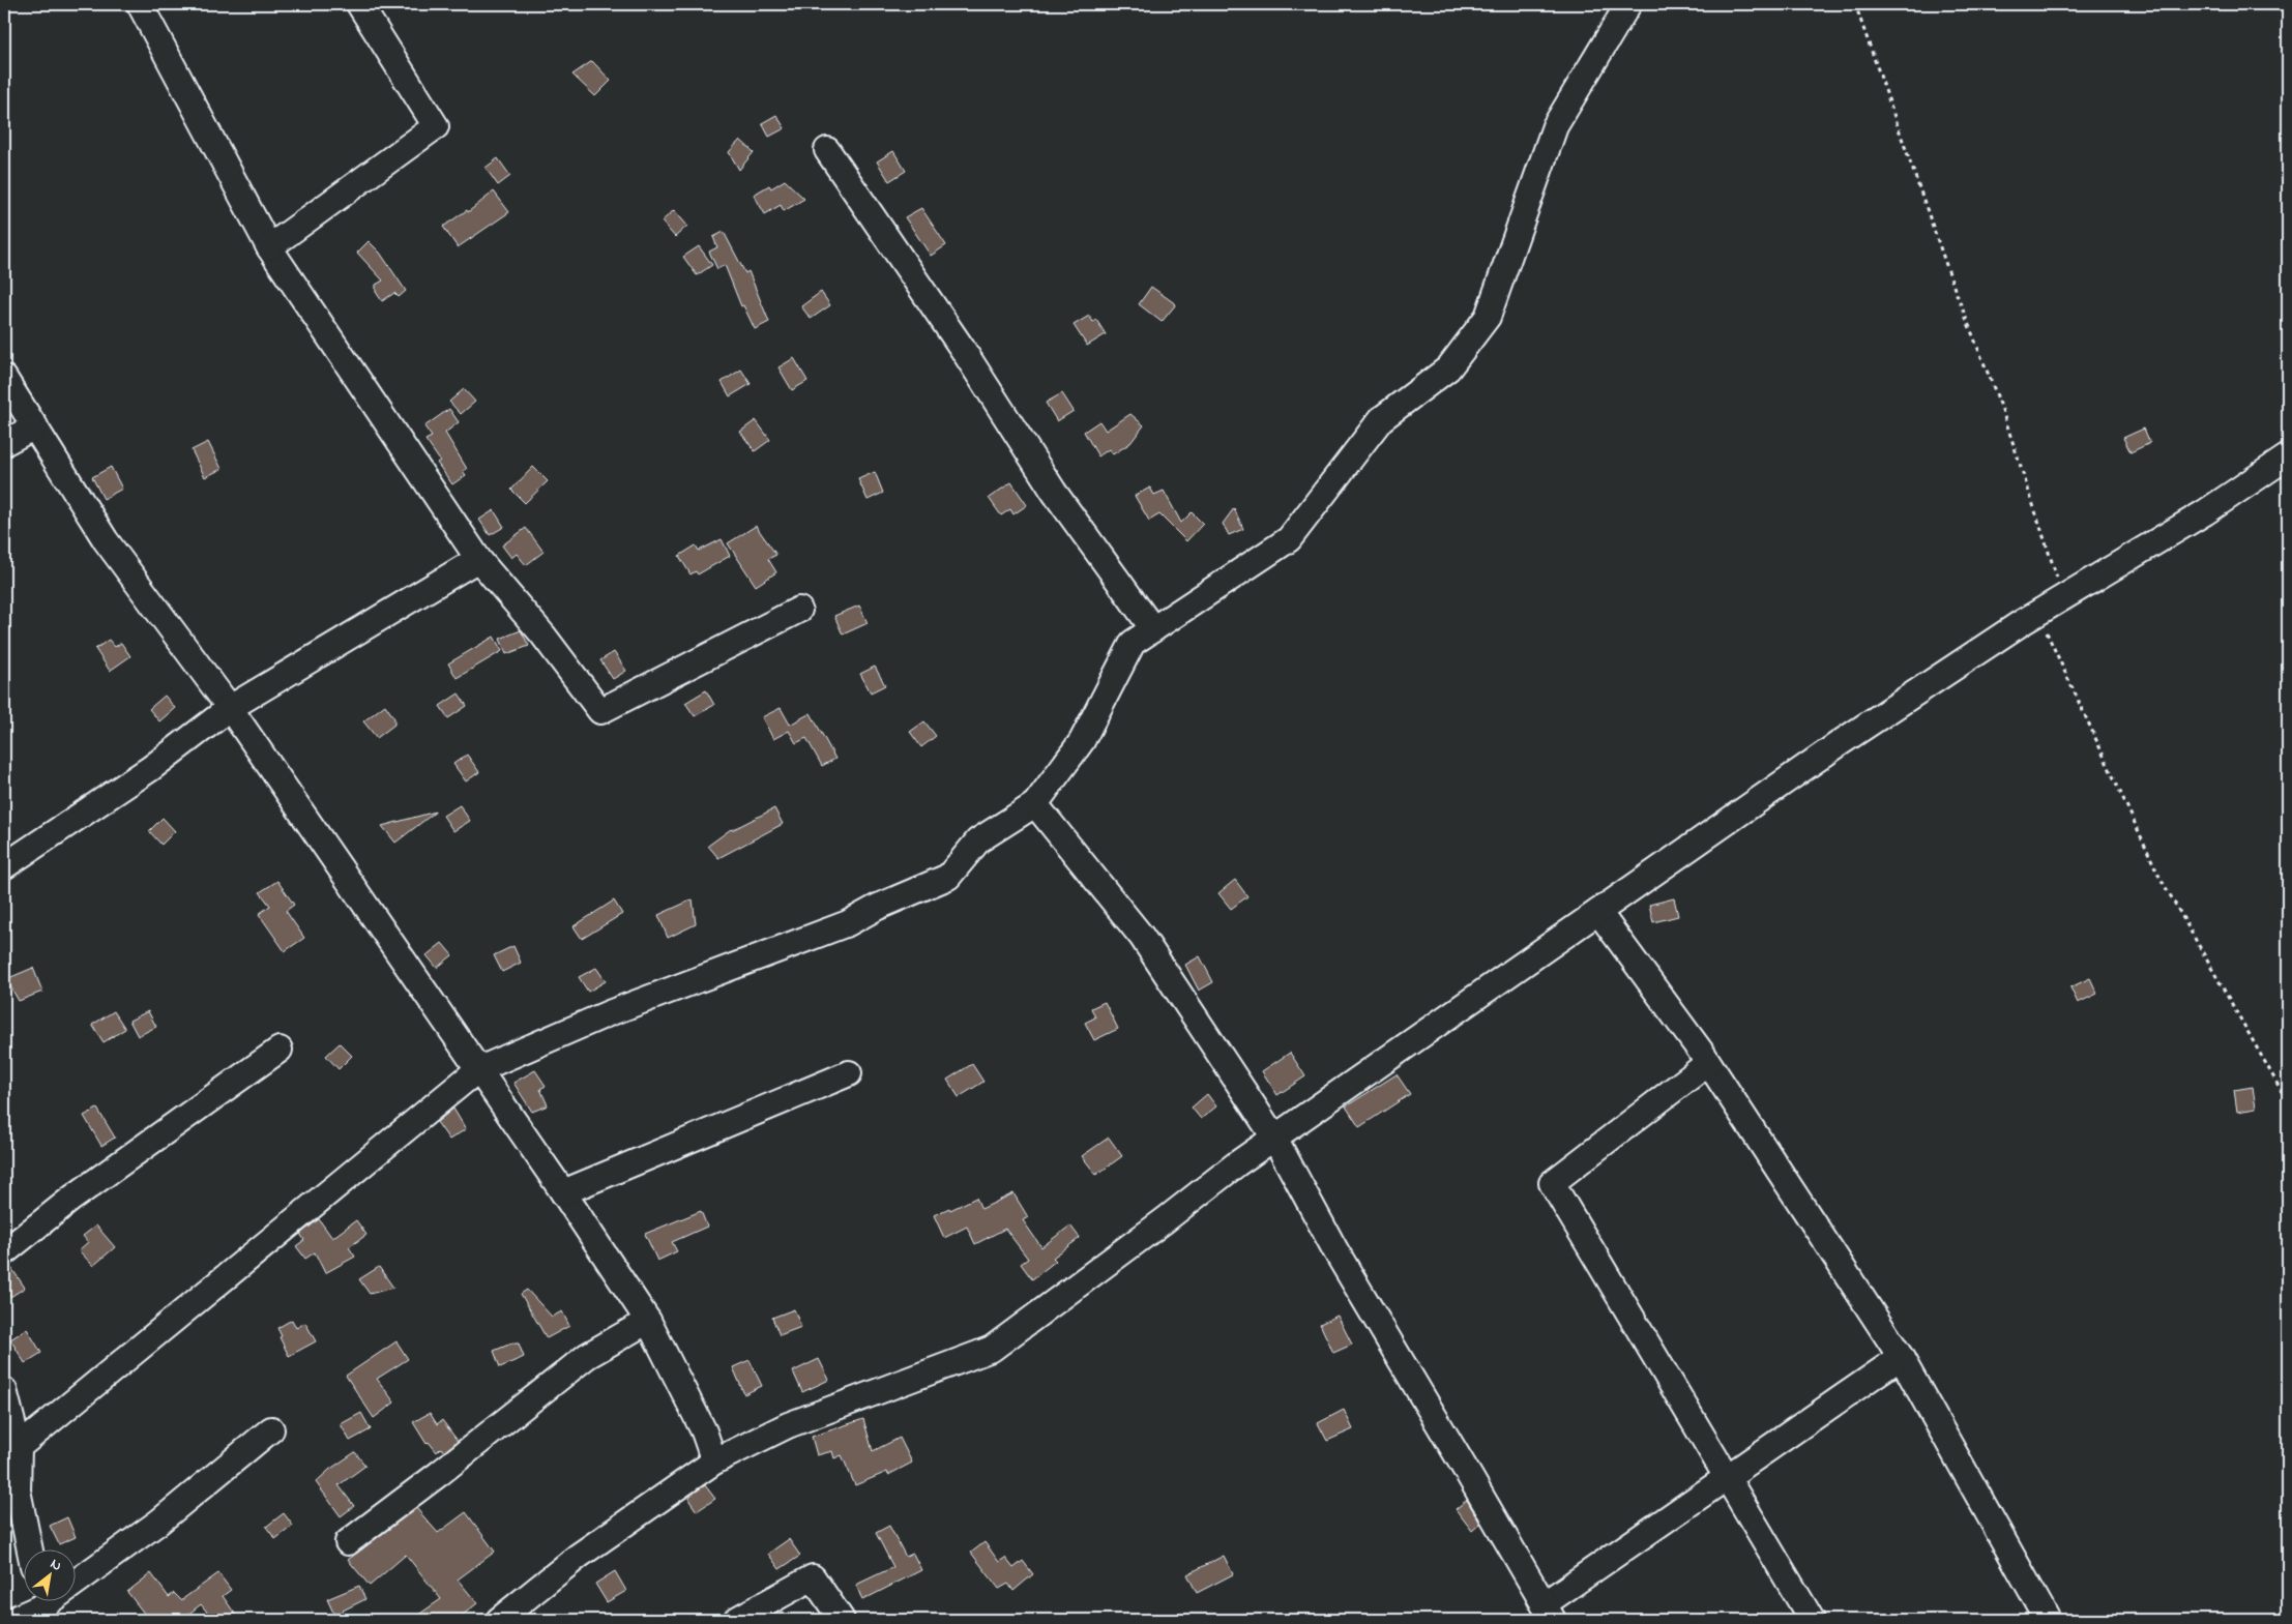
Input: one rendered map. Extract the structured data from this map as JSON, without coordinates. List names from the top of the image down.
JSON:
{
  "north": "top right"
}
